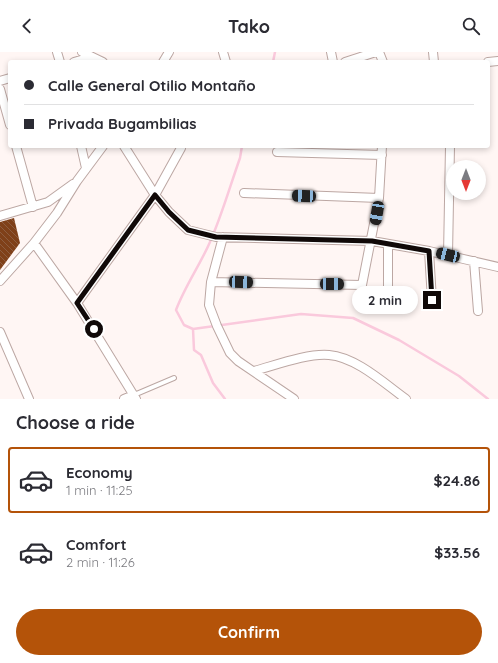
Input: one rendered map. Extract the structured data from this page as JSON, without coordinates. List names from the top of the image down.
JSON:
{
  "north": "bottom",
  "page": {
    "header": "Tako",
    "banner": ["Calle General Otilio Montaño", "Privada Bugambilias"],
    "bubble": "2 min",
    "heading": "Choose a ride",
    "list": [
      {
        "name": "Economy",
        "note": "1 min · 11:25",
        "value": "$24.86"
      },
      {
        "name": "Comfort",
        "note": "2 min · 11:26",
        "value": "$33.56"
      }
    ],
    "buttons": "Confirm"
  }
}
